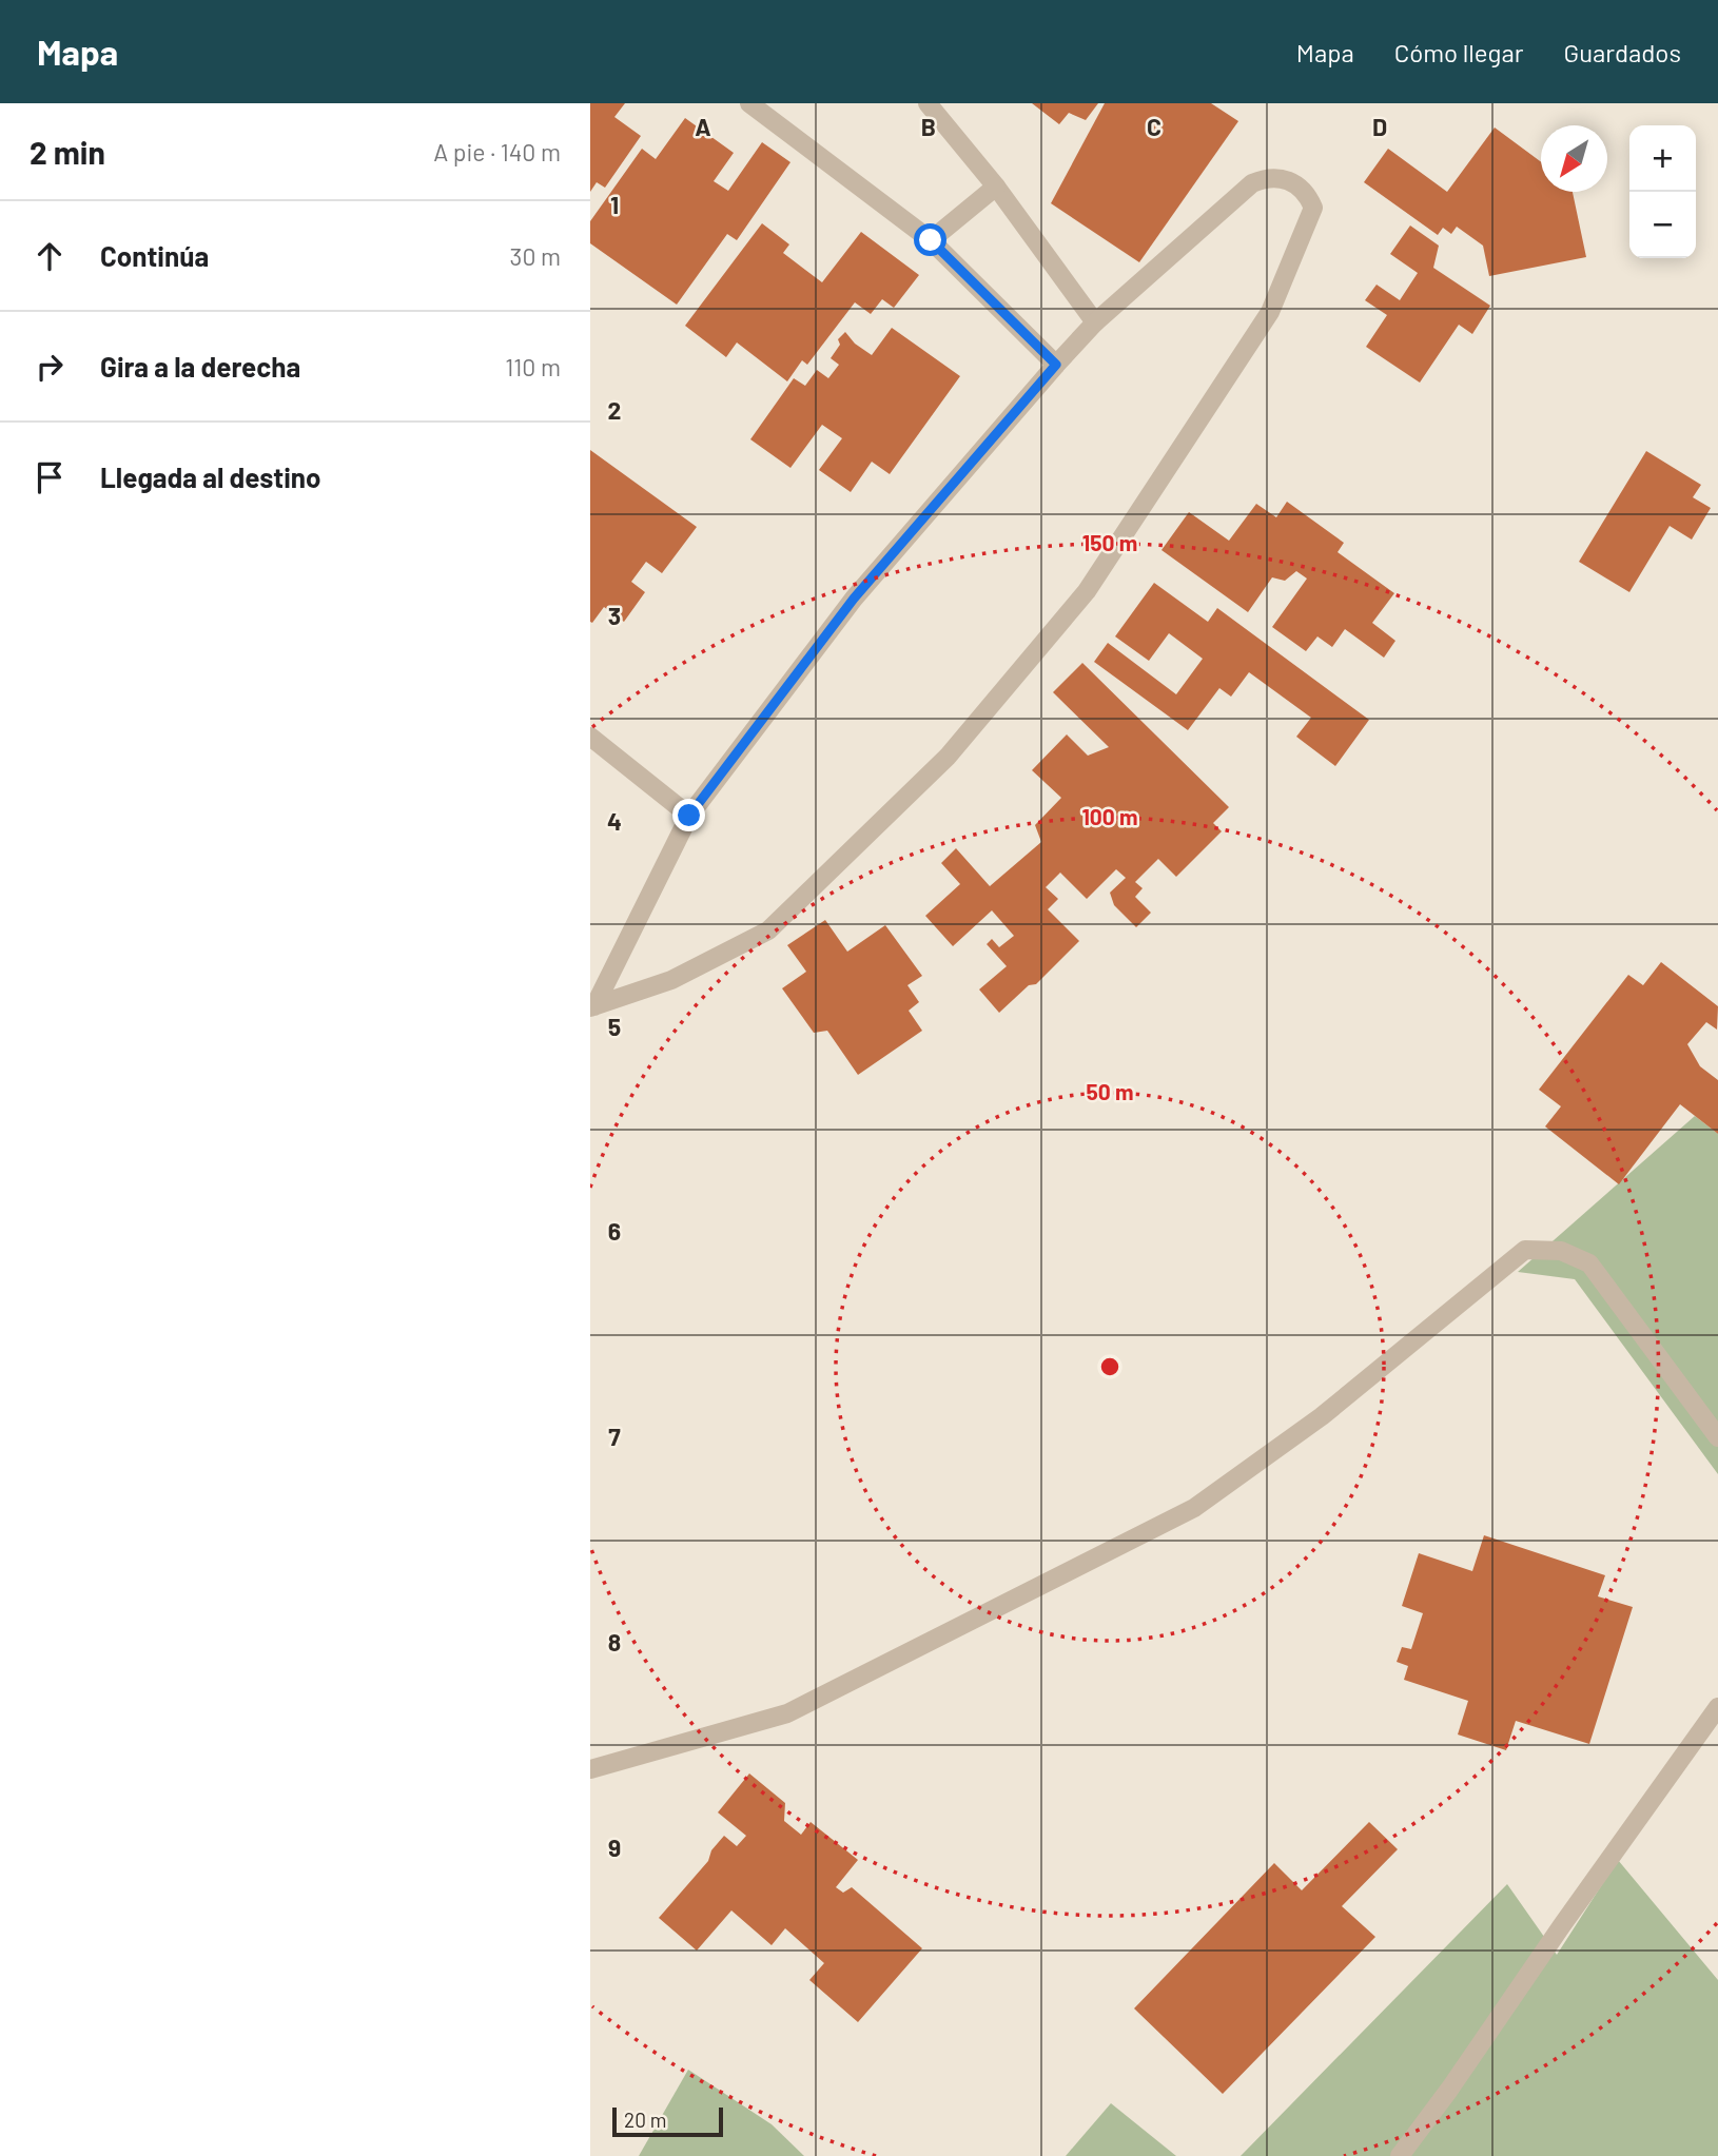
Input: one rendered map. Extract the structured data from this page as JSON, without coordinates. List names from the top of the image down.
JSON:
{
  "scale_bar": "20 m",
  "north": "bottom left",
  "page": {
    "header": "Mapa",
    "nav": ["Mapa", "Cómo llegar", "Guardados"],
    "heading": ["2 min", "A pie · 140 m"],
    "map_buttons": ["+", "−"],
    "list": [
      ["Continúa", "30 m"],
      ["Gira a la derecha", "110 m"],
      "Llegada al destino"
    ],
    "scale": "20 m"
  },
  "grid": {
    "columns": [
      "A",
      "B",
      "C",
      "D"
    ],
    "rows": [
      "1",
      "2",
      "3",
      "4",
      "5",
      "6",
      "7",
      "8",
      "9"
    ]
  },
  "rings": ["150 m", "100 m", "50 m"]
}
